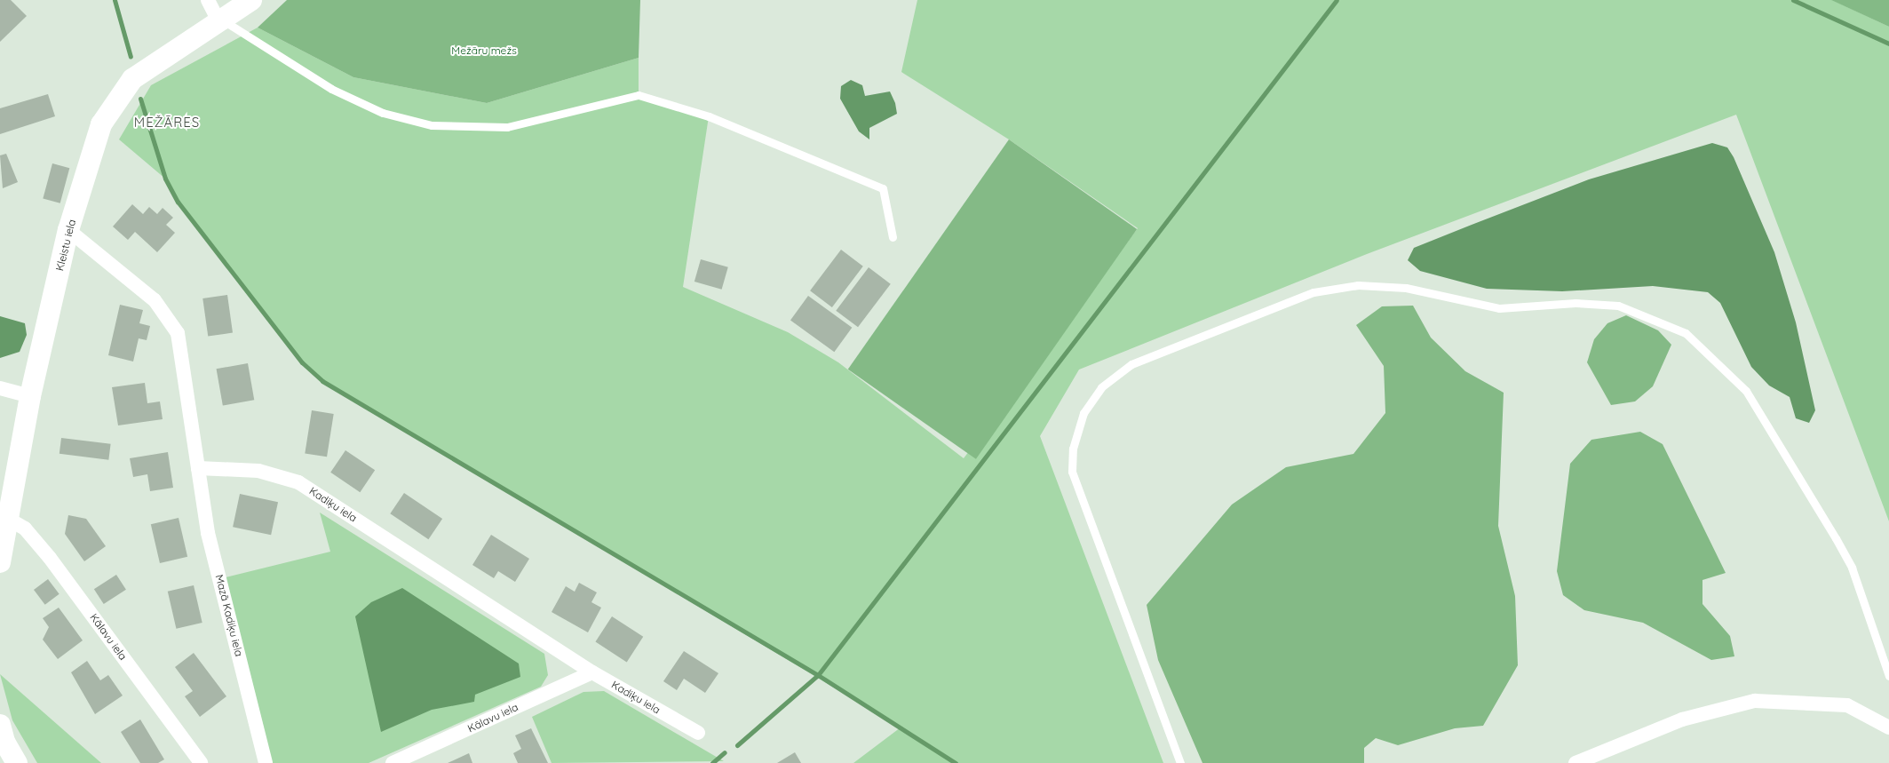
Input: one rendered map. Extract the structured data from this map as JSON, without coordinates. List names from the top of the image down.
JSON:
{
  "streets": {
    "street": [
      "Kleistu iela",
      "Kadiķu iela",
      "Mazā Kadiķu iela",
      "Kālavu iela"
    ]
  },
  "crossings": [
    ["Kleistu iela", "Kālavu iela"],
    ["Kadiķu iela", "Mazā Kadiķu iela"],
    ["Kadiķu iela", "Kālavu iela"]
  ],
  "districts": ["MEŽĀRES"],
  "parks": ["Mežāru mežs"]
}
